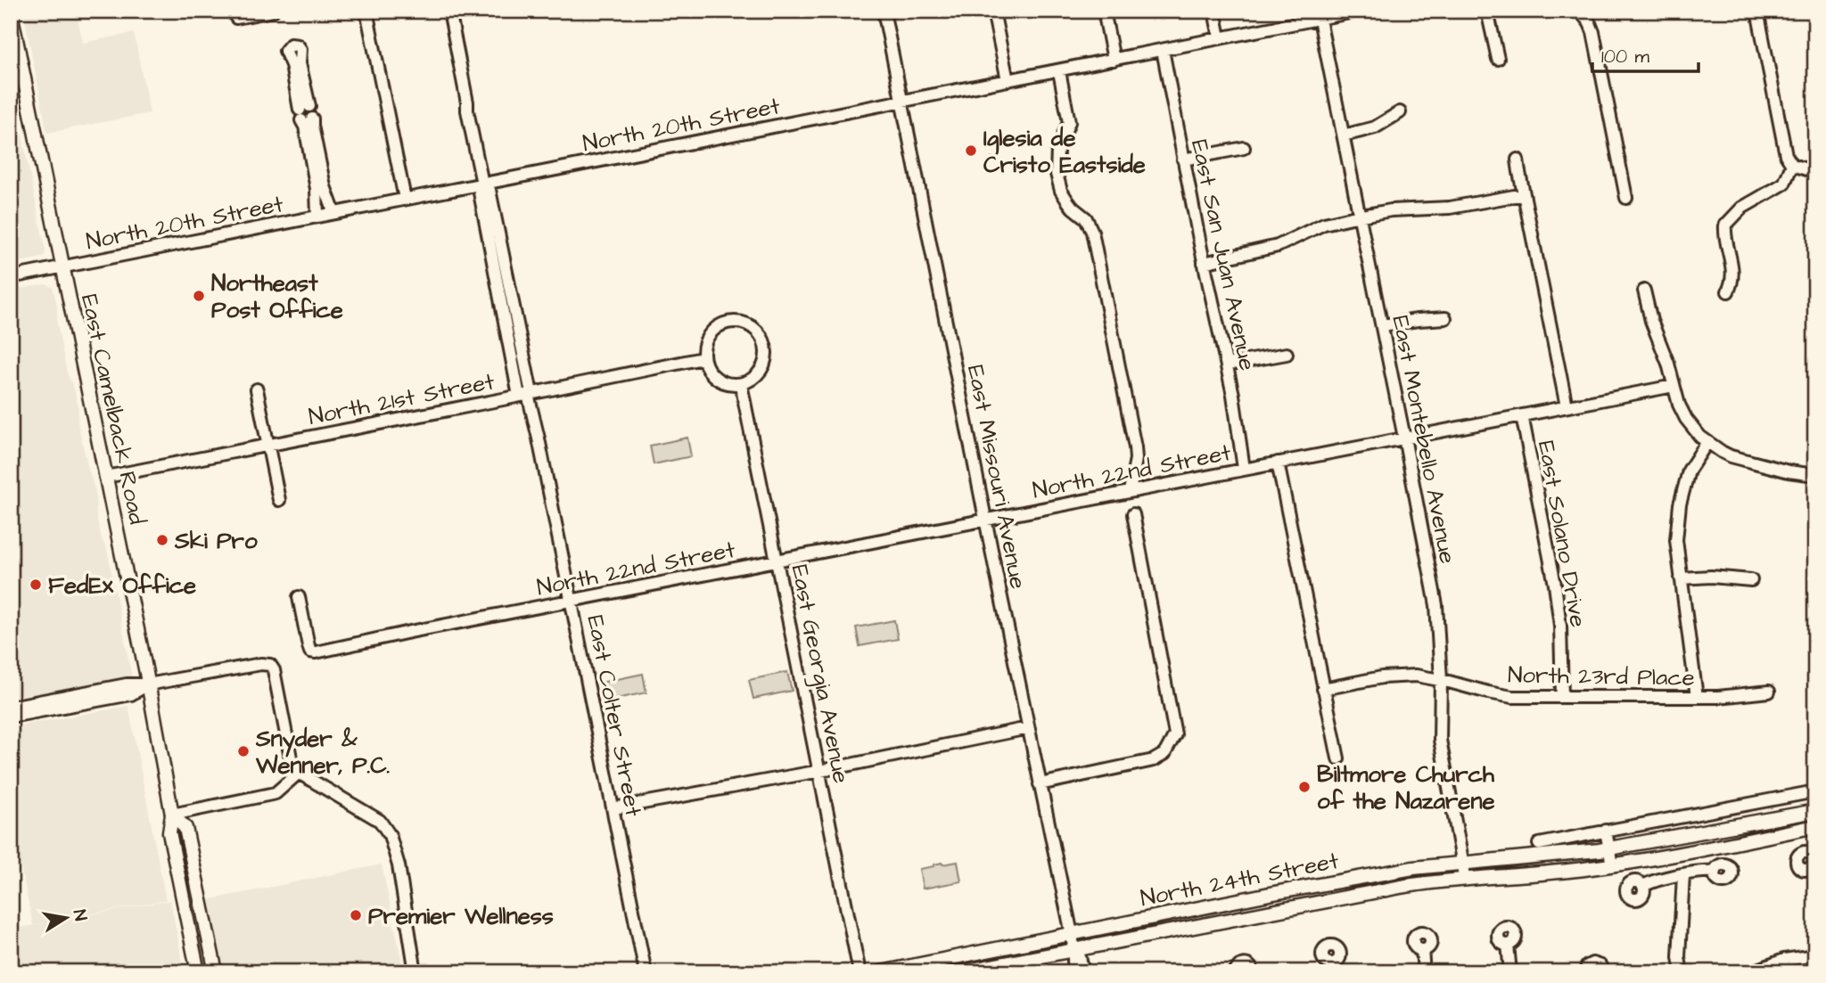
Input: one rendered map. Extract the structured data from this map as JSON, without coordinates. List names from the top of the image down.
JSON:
{
  "streets": {
    "main road": ["East Camelback Road", "North 24th Street"],
    "street": [
      "North 20th Street",
      "East San Juan Avenue",
      "North 21st Street",
      "East Montebello Avenue",
      "North 22nd Street",
      "East Missouri Avenue",
      "East Solano Drive",
      "East Georgia Avenue",
      "North 23rd Place",
      "East Colter Street"
    ]
  },
  "crossings": [
    ["North 20th Street", "East San Juan Avenue"],
    ["North 20th Street", "East Camelback Road"],
    ["North 20th Street", "East Montebello Avenue"],
    ["North 20th Street", "East Missouri Avenue"],
    ["North 20th Street", "East Colter Street"],
    ["East San Juan Avenue", "North 22nd Street"],
    ["North 21st Street", "East Camelback Road"],
    ["North 21st Street", "East Georgia Avenue"],
    ["North 21st Street", "East Colter Street"],
    ["East Montebello Avenue", "North 22nd Street"],
    ["East Montebello Avenue", "North 23rd Place"],
    ["East Montebello Avenue", "North 24th Street"],
    ["North 22nd Street", "East Missouri Avenue"],
    ["North 22nd Street", "East Solano Drive"],
    ["North 22nd Street", "East Georgia Avenue"],
    ["North 22nd Street", "East Colter Street"],
    ["East Missouri Avenue", "North 24th Street"],
    ["East Solano Drive", "North 23rd Place"]
  ],
  "places": [
    "Iglesia de Cristo Eastside",
    "Northeast Post Office",
    "Ski Pro",
    "FedEx Office",
    "Snyder & Wenner, P.C.",
    "Biltmore Church of the Nazarene",
    "Premier Wellness"
  ],
  "scale_bar": "100 m",
  "north": "right"
}
